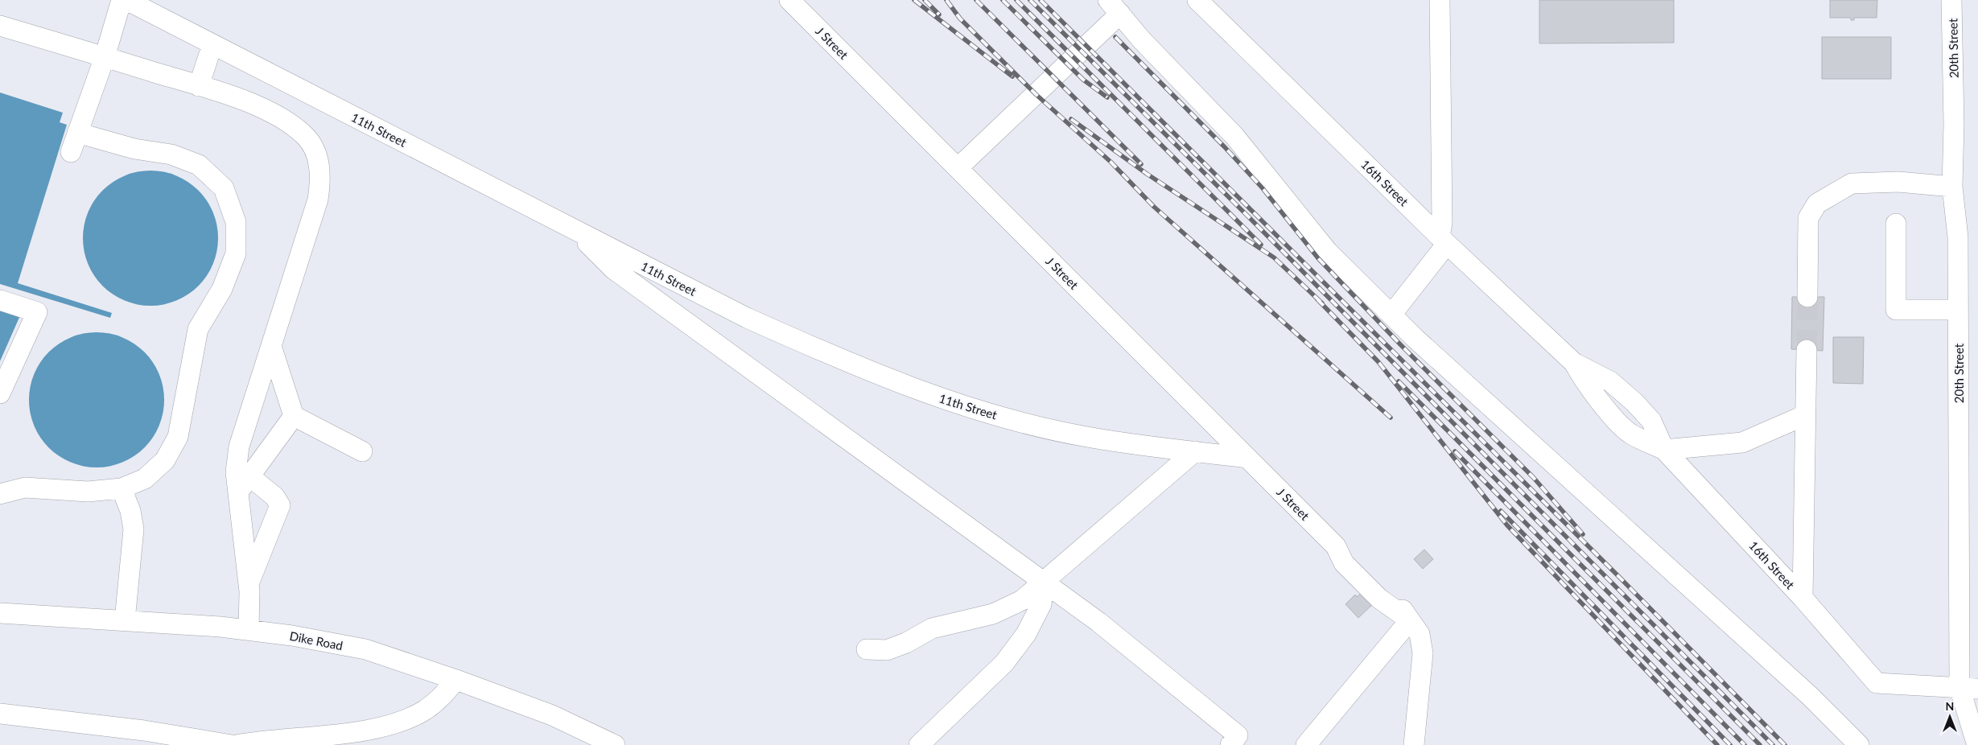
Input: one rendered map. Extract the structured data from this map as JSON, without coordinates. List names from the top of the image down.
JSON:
{
  "streets": {
    "lane": [
      "J Street",
      "20th Street",
      "11th Street",
      "16th Street",
      "Dike Road"
    ]
  },
  "crossings": [
    ["J Street", "11th Street"],
    ["20th Street", "16th Street"]
  ],
  "north": "top"
}
